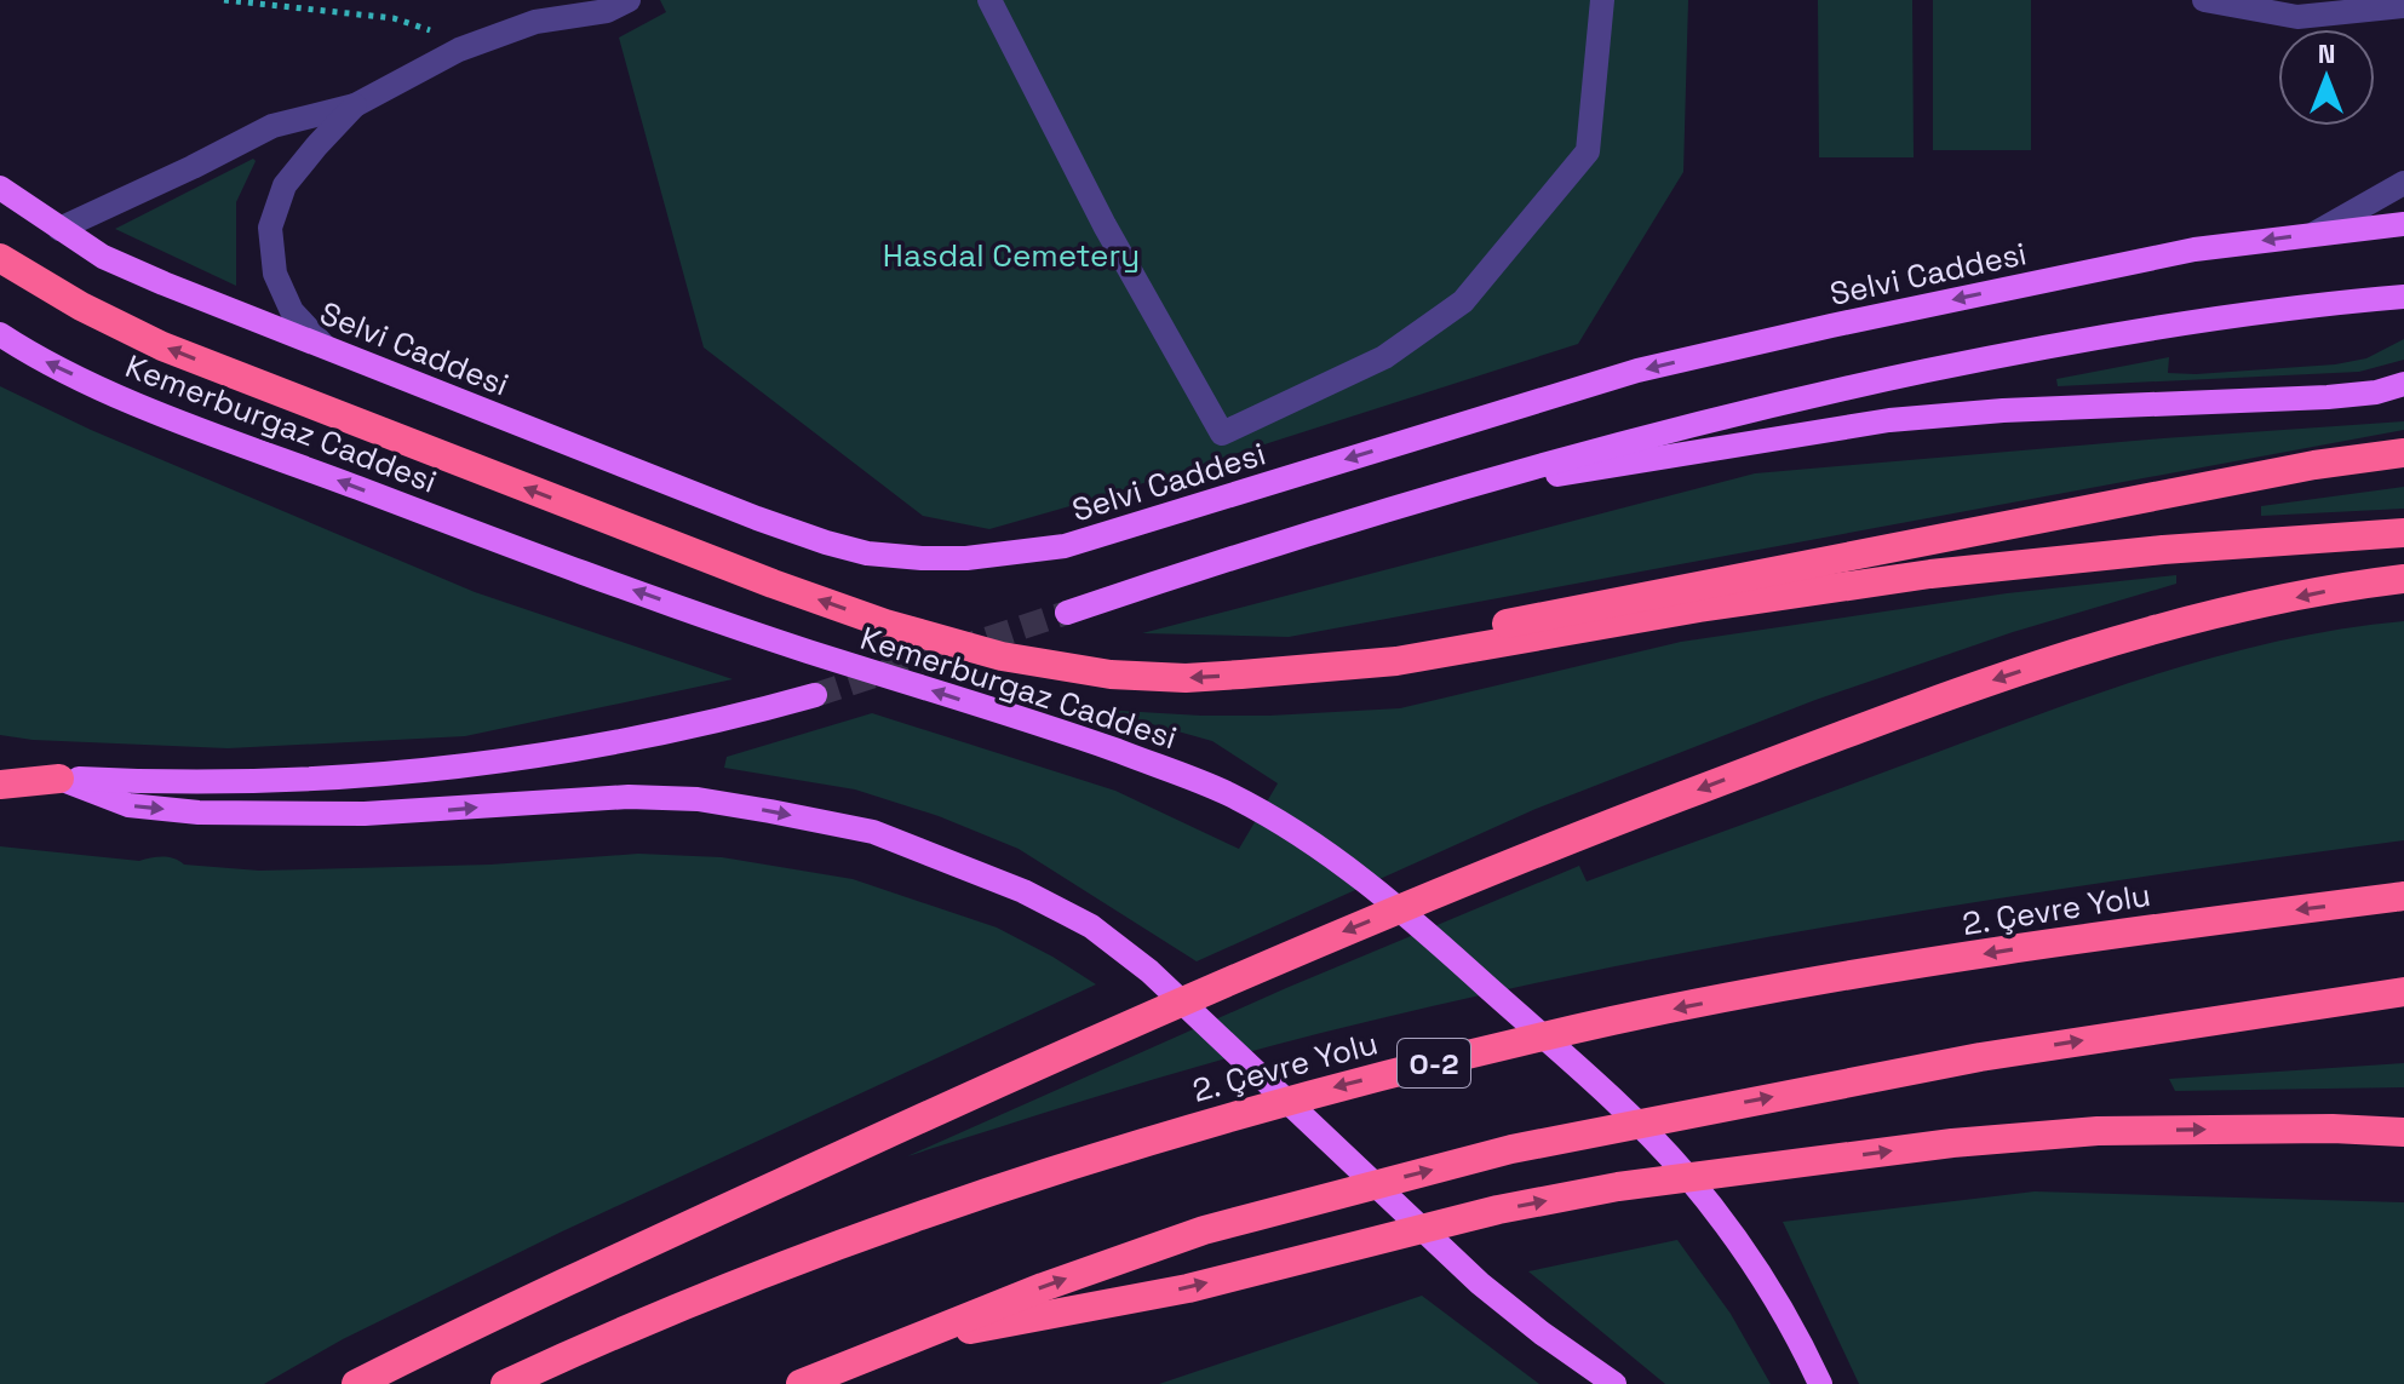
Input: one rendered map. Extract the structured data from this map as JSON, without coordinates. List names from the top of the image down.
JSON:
{
  "streets": {
    "highway": ["2. Çevre Yolu", "O-2"],
    "main road": ["Selvi Caddesi", "Kemerburgaz Caddesi"]
  },
  "parks": ["Hasdal Cemetery"],
  "north": "top"
}
